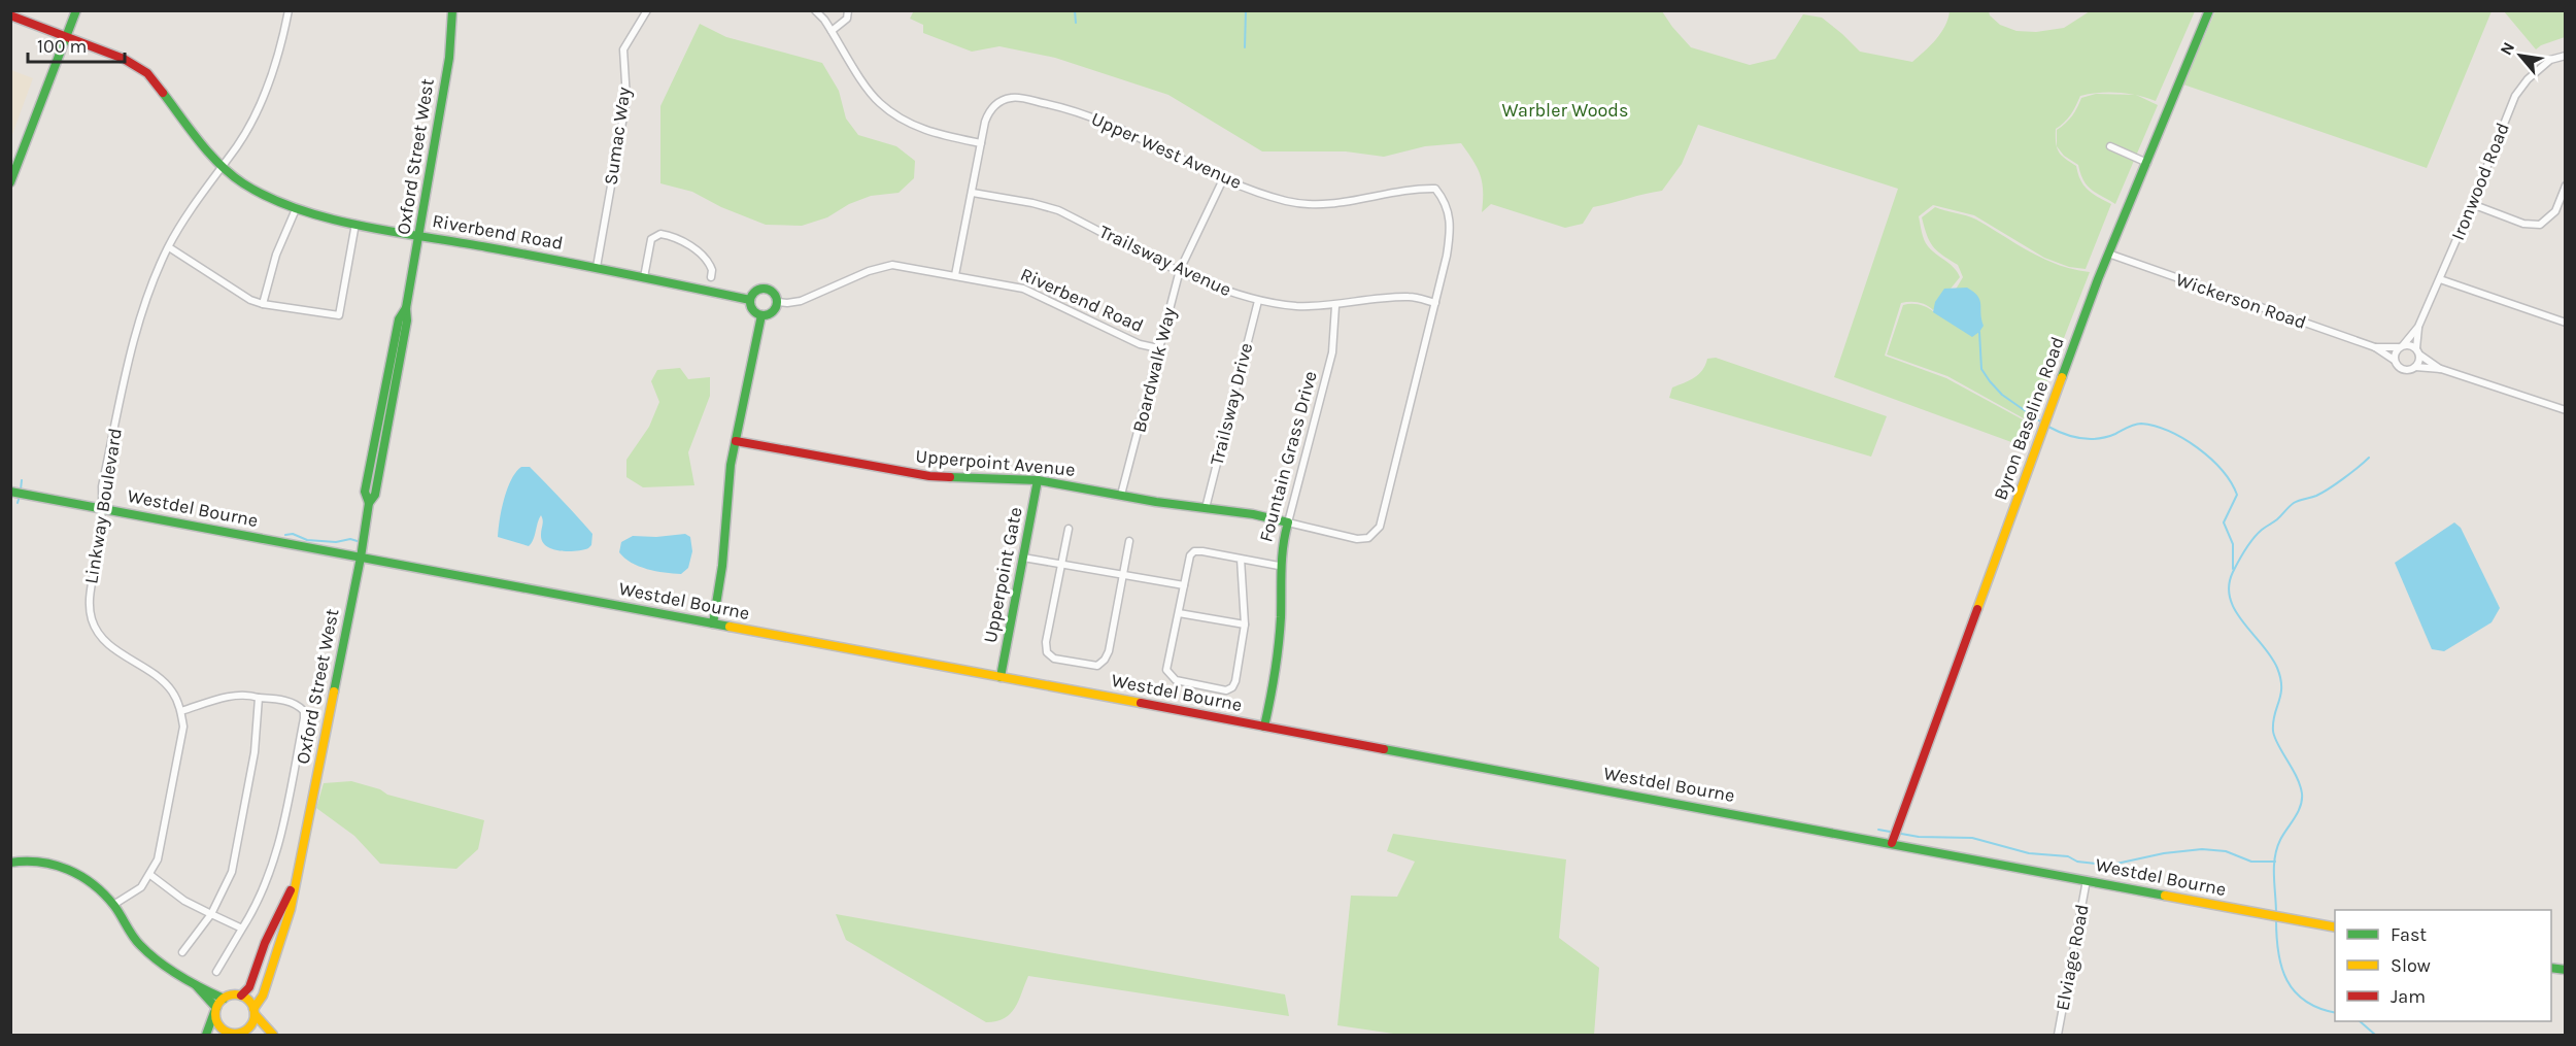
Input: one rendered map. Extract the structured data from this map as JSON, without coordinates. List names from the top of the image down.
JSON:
{
  "streets": {
    "main road": [
      "Oxford Street West",
      "Riverbend Road",
      "Byron Baseline Road",
      "Fountain Grass Drive",
      "Upperpoint Avenue",
      "Westdel Bourne",
      "Upperpoint Gate"
    ],
    "street": [
      "Sumac Way",
      "Upper West Avenue",
      "Ironwood Road",
      "Trailsway Avenue",
      "Wickerson Road",
      "Boardwalk Way",
      "Trailsway Drive",
      "Linkway Boulevard",
      "Elviage Road"
    ]
  },
  "crossings": [
    ["Sumac Way", "Riverbend Road"],
    ["Upper West Avenue", "Riverbend Road"],
    ["Upper West Avenue", "Trailsway Avenue"],
    ["Upper West Avenue", "Boardwalk Way"],
    ["Upper West Avenue", "Fountain Grass Drive"],
    ["Upper West Avenue", "Upperpoint Avenue"],
    ["Oxford Street West", "Riverbend Road"],
    ["Oxford Street West", "Westdel Bourne"],
    ["Ironwood Road", "Wickerson Road"],
    ["Riverbend Road", "Boardwalk Way"],
    ["Riverbend Road", "Linkway Boulevard"],
    ["Trailsway Avenue", "Boardwalk Way"],
    ["Trailsway Avenue", "Trailsway Drive"],
    ["Trailsway Avenue", "Fountain Grass Drive"],
    ["Wickerson Road", "Byron Baseline Road"],
    ["Boardwalk Way", "Upperpoint Avenue"],
    ["Trailsway Drive", "Upperpoint Avenue"],
    ["Byron Baseline Road", "Westdel Bourne"],
    ["Fountain Grass Drive", "Upperpoint Avenue"],
    ["Fountain Grass Drive", "Westdel Bourne"],
    ["Upperpoint Avenue", "Upperpoint Gate"],
    ["Linkway Boulevard", "Westdel Bourne"],
    ["Westdel Bourne", "Upperpoint Gate"],
    ["Westdel Bourne", "Elviage Road"]
  ],
  "parks": ["Warbler Woods"],
  "legend": ["Fast", "Slow", "Jam"],
  "scale_bar": "100 m",
  "north": "top left"
}
